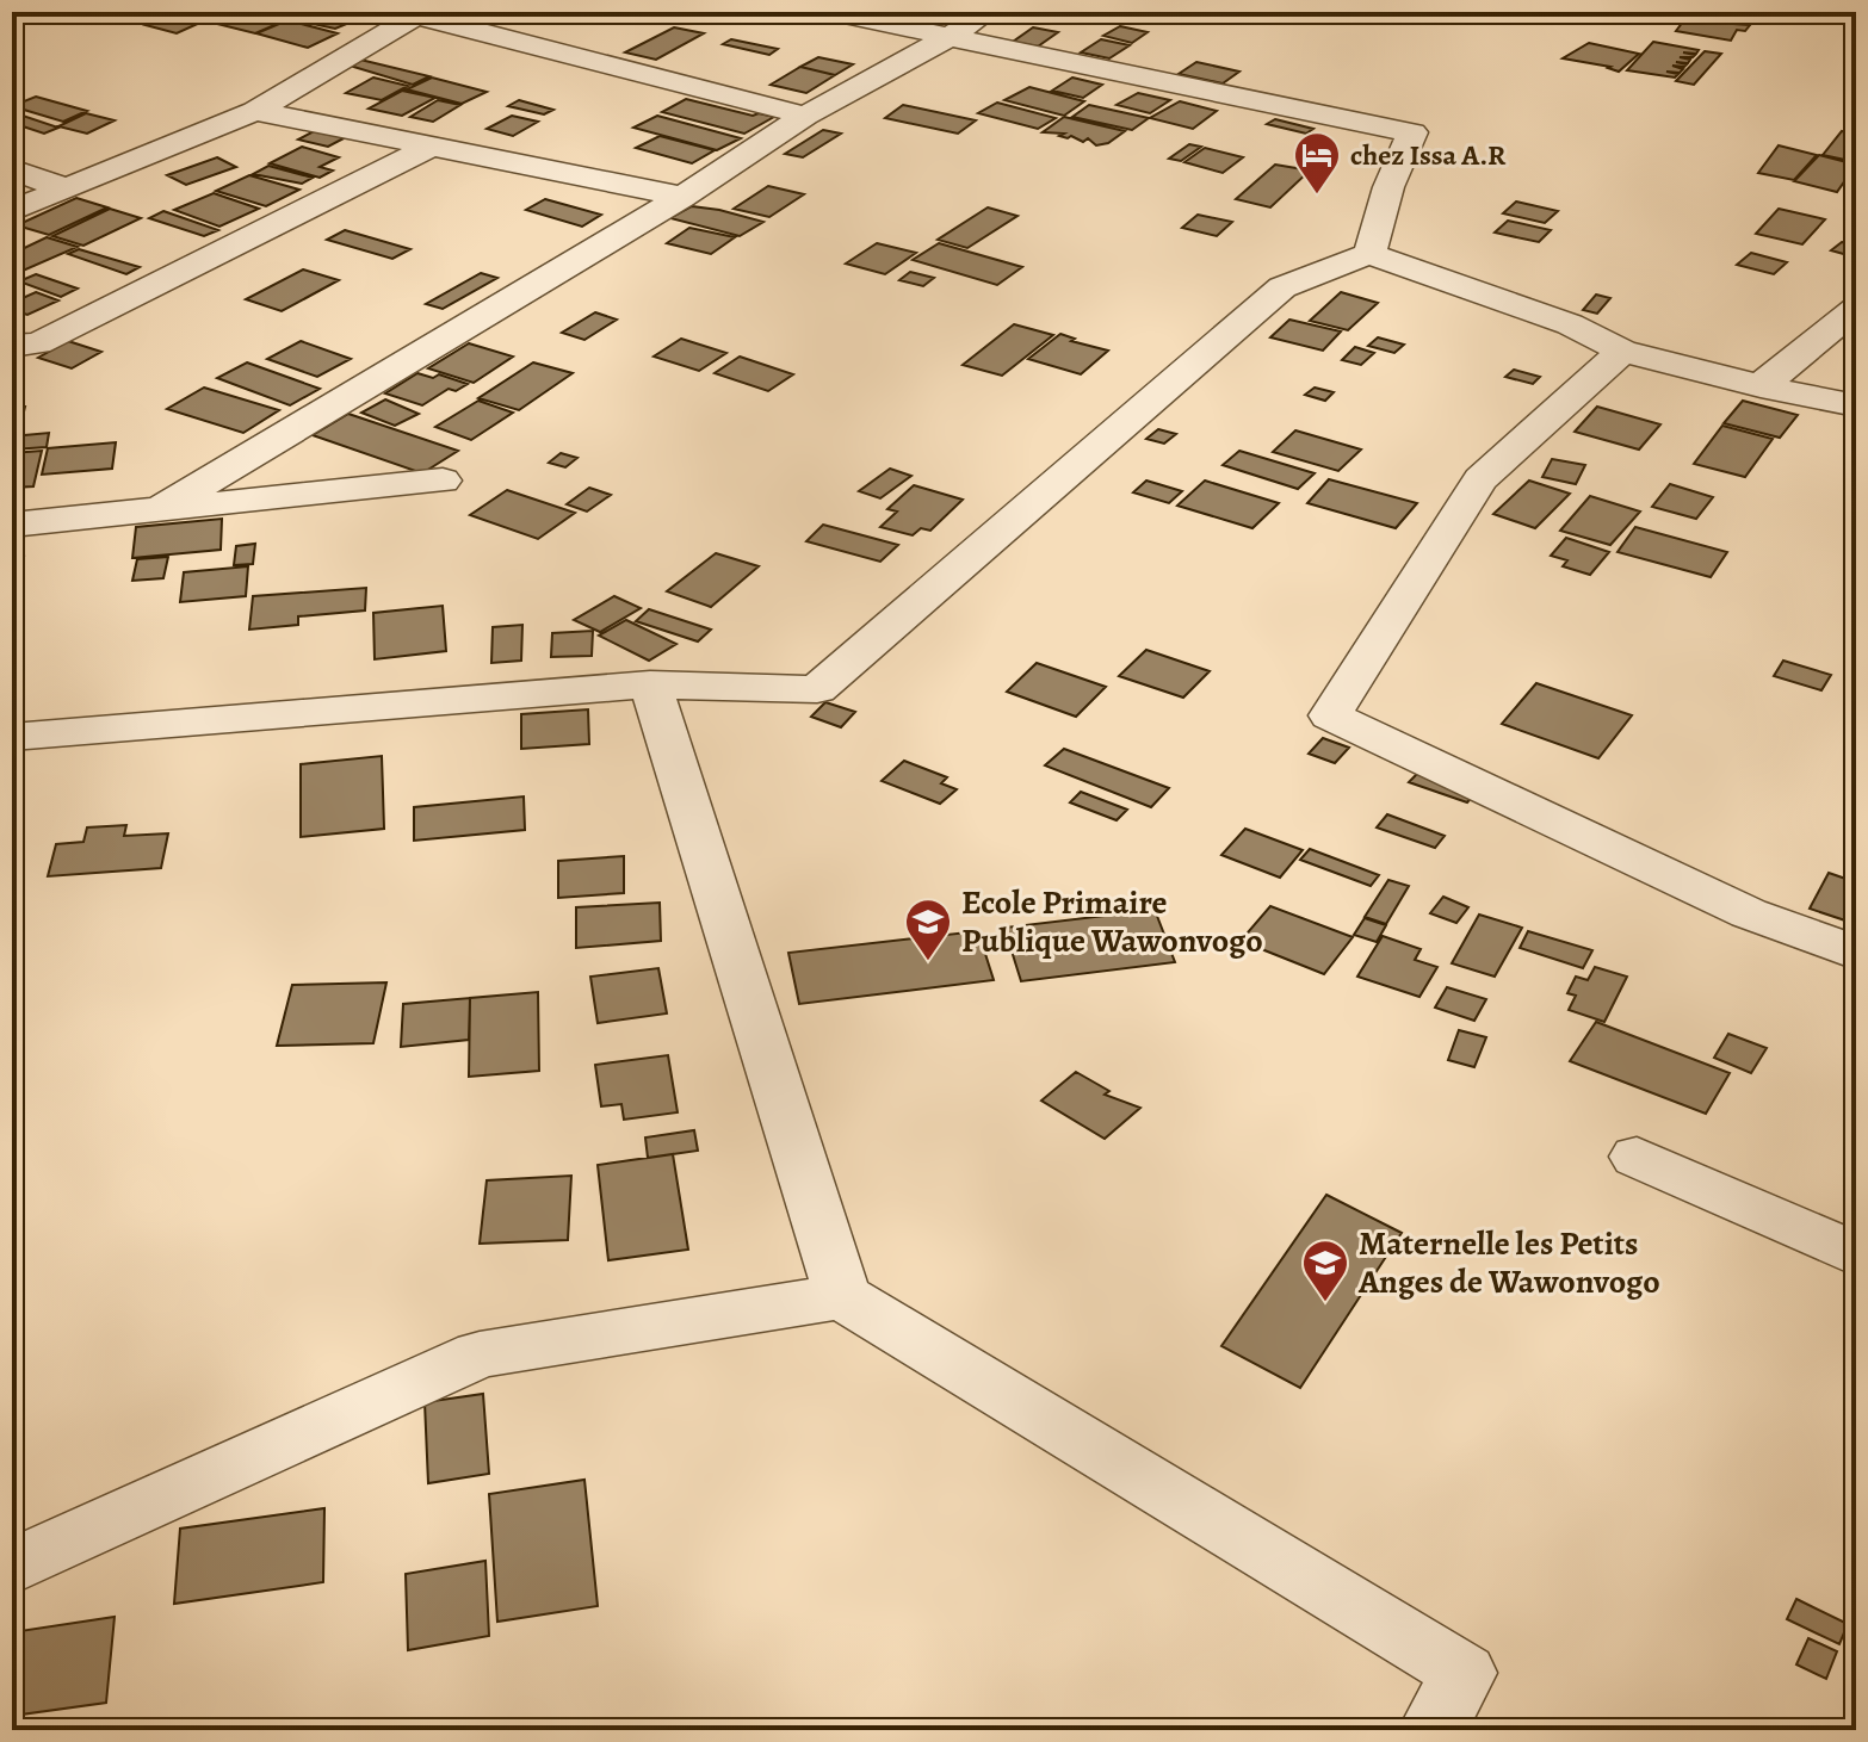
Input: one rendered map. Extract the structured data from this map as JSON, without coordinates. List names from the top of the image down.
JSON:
{
  "places": {
    "hotel": ["chez Issa A.R"],
    "school or university": ["Ecole Primaire Publique Wawonvogo", "Maternelle les Petits Anges de Wawonvogo"]
  }
}
